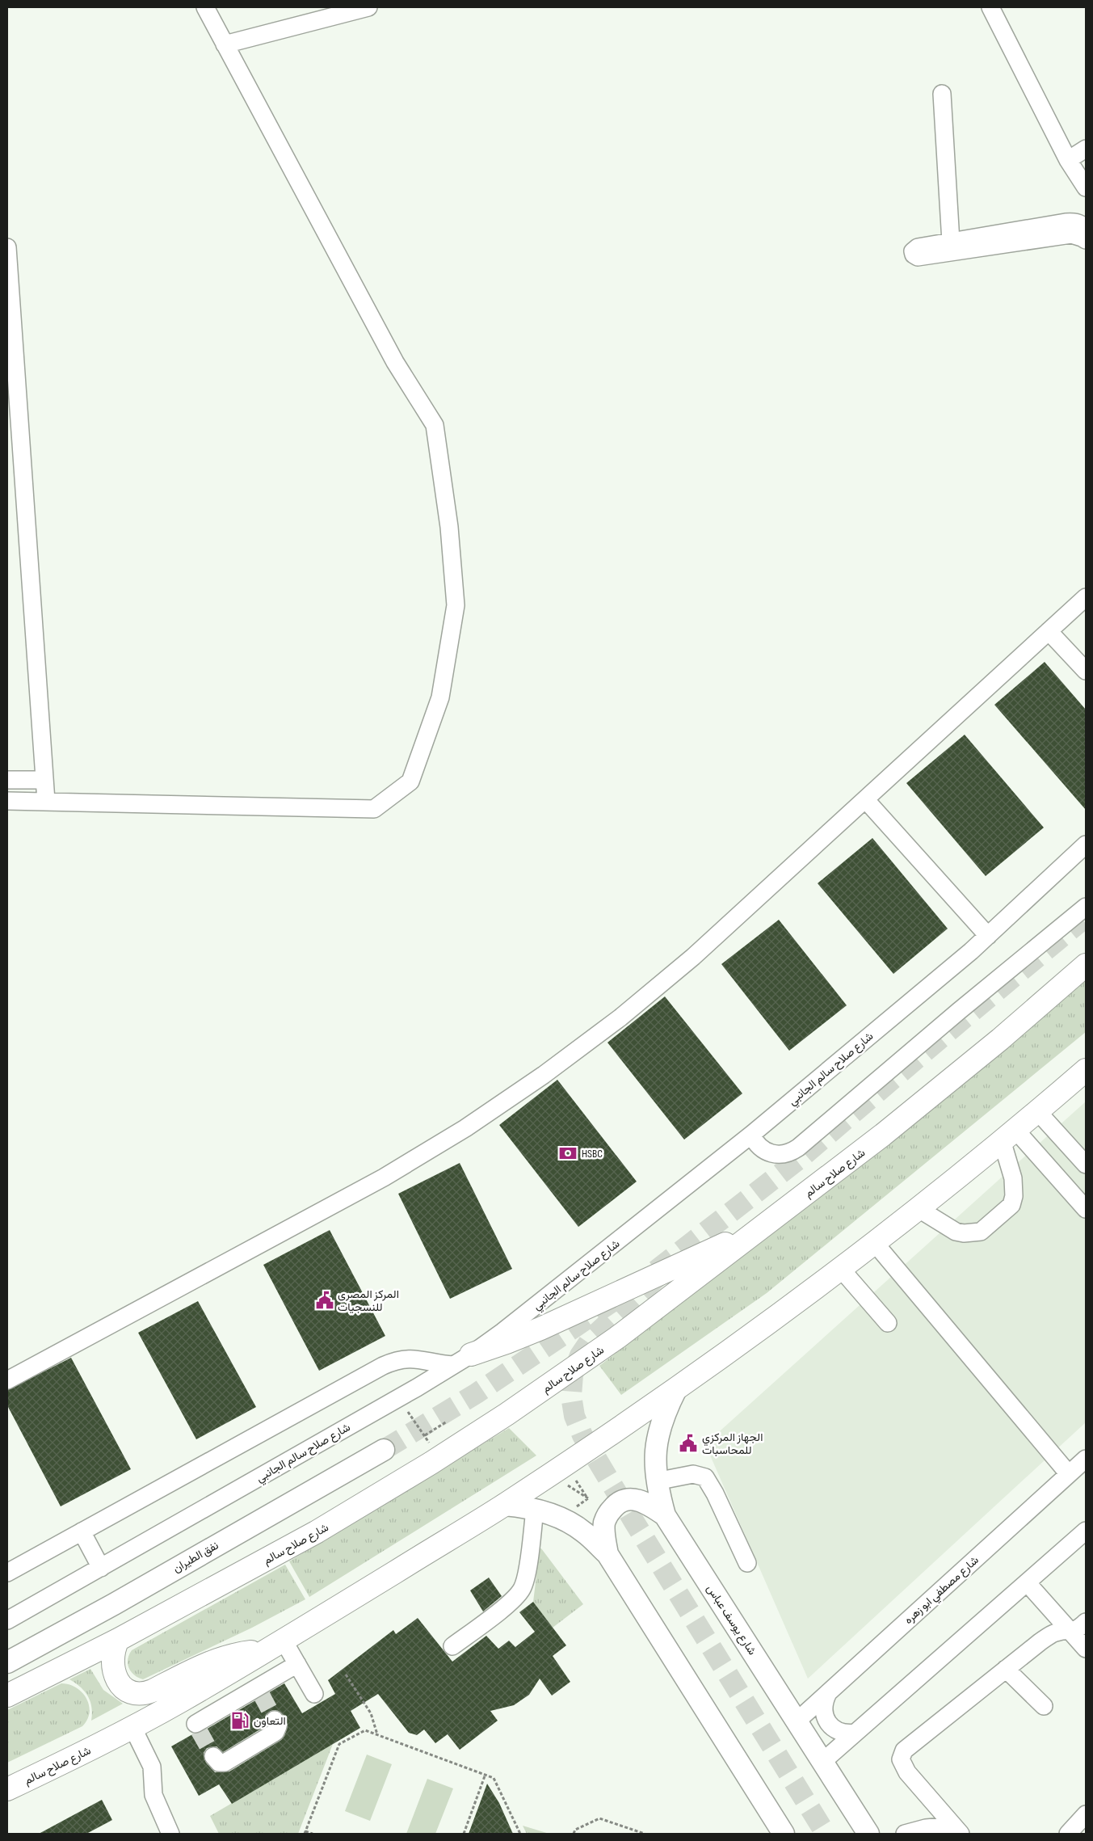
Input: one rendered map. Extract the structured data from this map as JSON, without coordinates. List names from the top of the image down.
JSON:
{
  "streets": {
    "highway": ["شارع صلاح سالم"],
    "main road": ["نفق الطيران", "شارع يوسف عباس"],
    "street": ["شارع صلاح سالم الجانبي", "شارع مصطفي ابو زهره"]
  },
  "crossings": [
    ["شارع صلاح سالم", "شارع يوسف عباس"],
    ["شارع مصطفي ابو زهره", "شارع يوسف عباس"]
  ],
  "places": {
    "bank": ["HSBC"],
    "public building": ["المركز المصرى للنسجيات", "الجهاز المركزي للمحاسبات"],
    "fuel station": ["التعاون"]
  }
}
